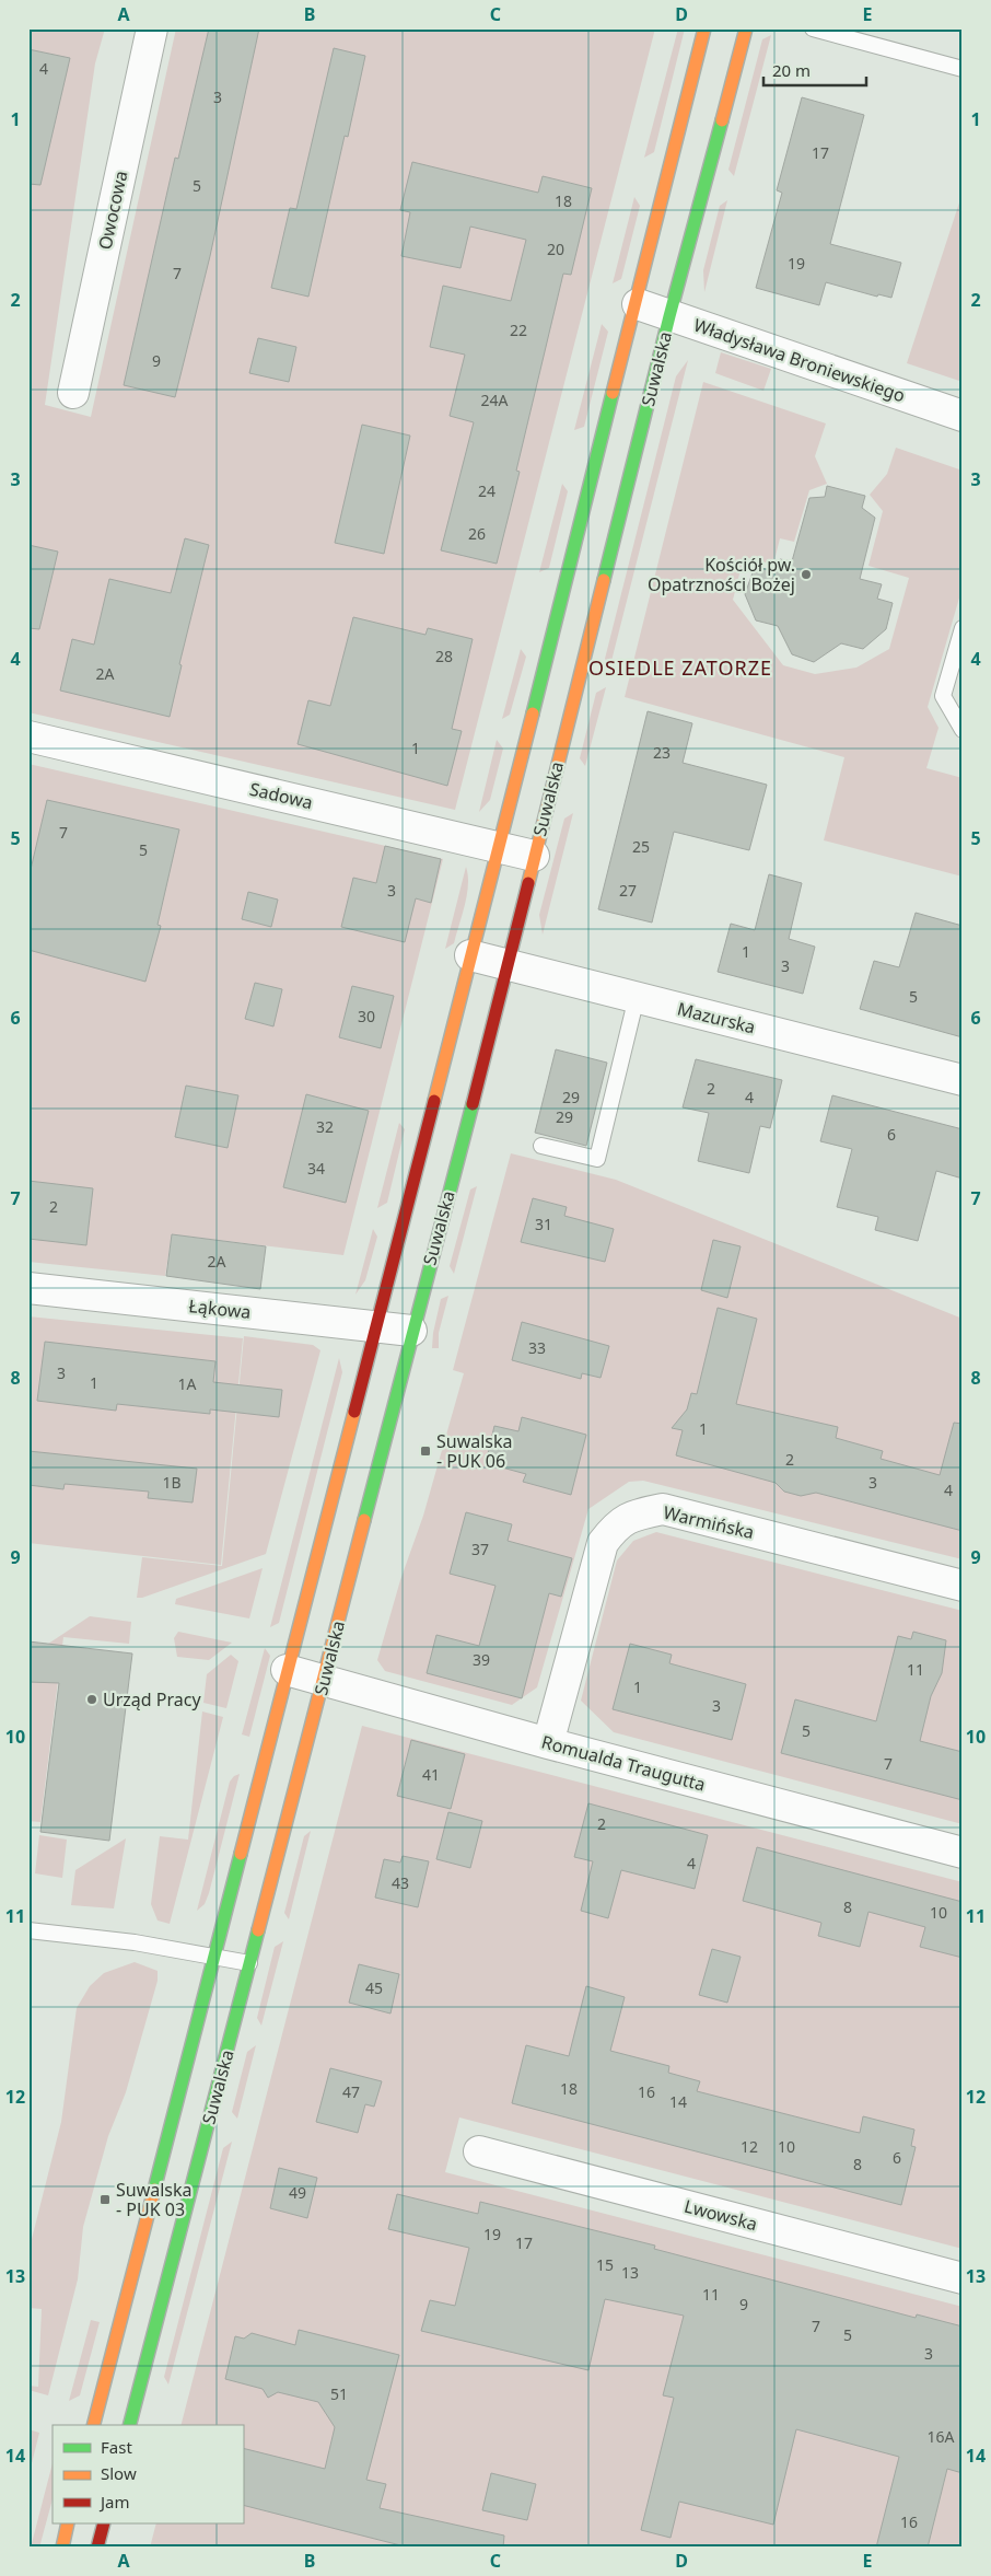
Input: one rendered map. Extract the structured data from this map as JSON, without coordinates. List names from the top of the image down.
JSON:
{
  "streets": {
    "street": [
      "Owocowa",
      "Władysława Broniewskiego",
      "Suwalska",
      "Sadowa",
      "Mazurska",
      "Łąkowa",
      "Warmińska",
      "Romualda Traugutta",
      "Lwowska"
    ]
  },
  "crossings": [
    ["Władysława Broniewskiego", "Suwalska"],
    ["Suwalska", "Sadowa"],
    ["Suwalska", "Mazurska"],
    ["Suwalska", "Łąkowa"],
    ["Suwalska", "Romualda Traugutta"],
    ["Warmińska", "Romualda Traugutta"]
  ],
  "districts": ["OSIEDLE ZATORZE"],
  "places": {
    "other": ["Kościół pw. Opatrzności Bożej", "Urząd Pracy"],
    "transit": ["Suwalska - PUK 06", "Suwalska - PUK 03"]
  },
  "house_numbers": [
    "4",
    "3",
    "17",
    "5",
    "18",
    "20",
    "19",
    "7",
    "22",
    "9",
    "24A",
    "24",
    "26",
    "28",
    "2A",
    "1",
    "23",
    "7",
    "25",
    "5",
    "3",
    "27",
    "1",
    "3",
    "5",
    "30",
    "2",
    "29",
    "4",
    "29",
    "32",
    "6",
    "34",
    "2",
    "31",
    "2A",
    "33",
    "3",
    "1",
    "1A",
    "1",
    "2",
    "1B",
    "3",
    "4",
    "37",
    "39",
    "11",
    "1",
    "3",
    "5",
    "7",
    "41",
    "2",
    "4",
    "43",
    "8",
    "10",
    "45",
    "18",
    "47",
    "16",
    "14",
    "12",
    "10",
    "6",
    "8",
    "49",
    "19",
    "17",
    "15",
    "13",
    "11",
    "9",
    "7",
    "5",
    "3",
    "51",
    "16A",
    "16"
  ],
  "legend": ["Fast", "Slow", "Jam"],
  "scale_bar": "20 m",
  "grid": {
    "columns": [
      "A",
      "B",
      "C",
      "D",
      "E"
    ],
    "rows": [
      "1",
      "2",
      "3",
      "4",
      "5",
      "6",
      "7",
      "8",
      "9",
      "10",
      "11",
      "12",
      "13",
      "14"
    ]
  }
}
